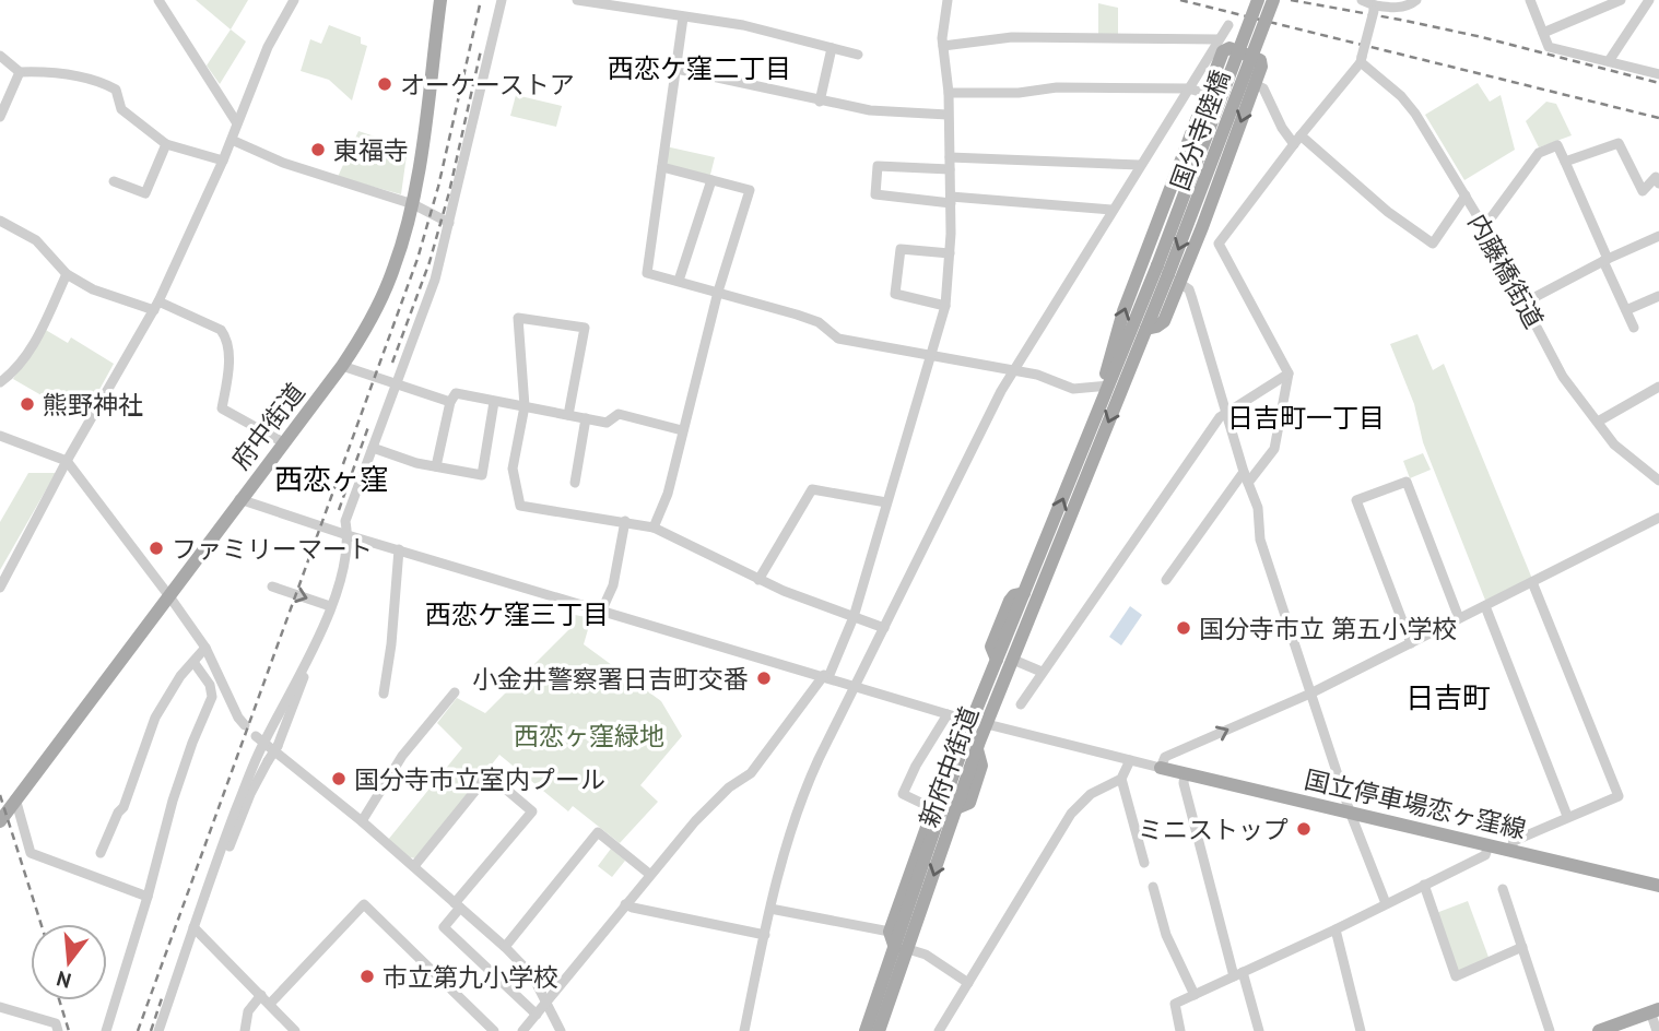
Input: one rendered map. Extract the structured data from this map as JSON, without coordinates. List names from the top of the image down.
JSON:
{
  "streets": {
    "main road": [
      "国分寺陸橋",
      "府中街道",
      "新府中街道",
      "国立停車場恋ヶ窪線"
    ],
    "street": ["内藤橋街道"]
  },
  "crossings": [
    ["国分寺陸橋", "新府中街道"]
  ],
  "districts": [
    "西恋ケ窪二丁目",
    "日吉町一丁目",
    "西恋ヶ窪",
    "西恋ケ窪三丁目",
    "日吉町"
  ],
  "parks": ["西恋ヶ窪緑地"],
  "places": [
    "オーケーストア",
    "東福寺",
    "熊野神社",
    "ファミリーマート",
    "国分寺市立 第五小学校",
    "小金井警察署日吉町交番",
    "国分寺市立室内プール",
    "ミニストップ",
    "市立第九小学校"
  ],
  "north": "bottom"
}
